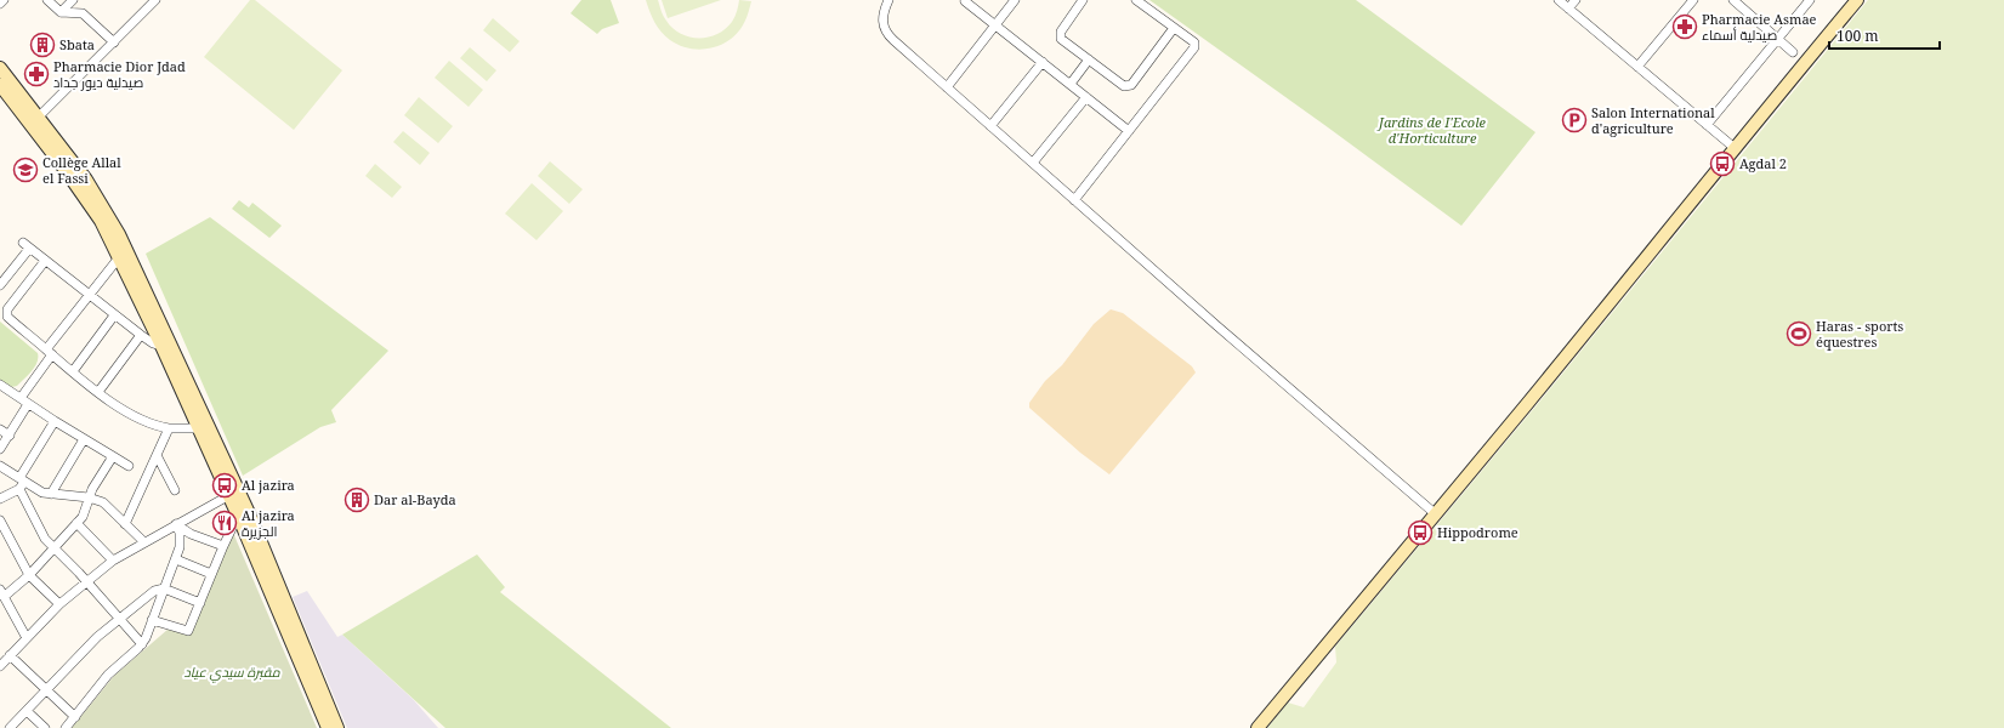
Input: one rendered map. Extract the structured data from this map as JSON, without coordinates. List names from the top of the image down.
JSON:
{
  "parks": ["Jardins de I'Ecole d'Horticulture", "مقبرة سيدي عياد"],
  "places": {
    "pharmacy": ["Pharmacie Asmae صيدلية أسماء", "Pharmacie Dior Jdad صيدلية ديور جداد"],
    "building": ["Sbata", "Dar al-Bayda"],
    "parking": ["Salon International d'agriculture"],
    "bus stop": ["Agdal 2", "Al jazira", "Hippodrome"],
    "school or university": ["Collège Allal el Fassi"],
    "sports": ["Haras - sports équestres"],
    "restaurant": ["Al jazira الجزيرة"]
  },
  "scale_bar": "100 m"
}
